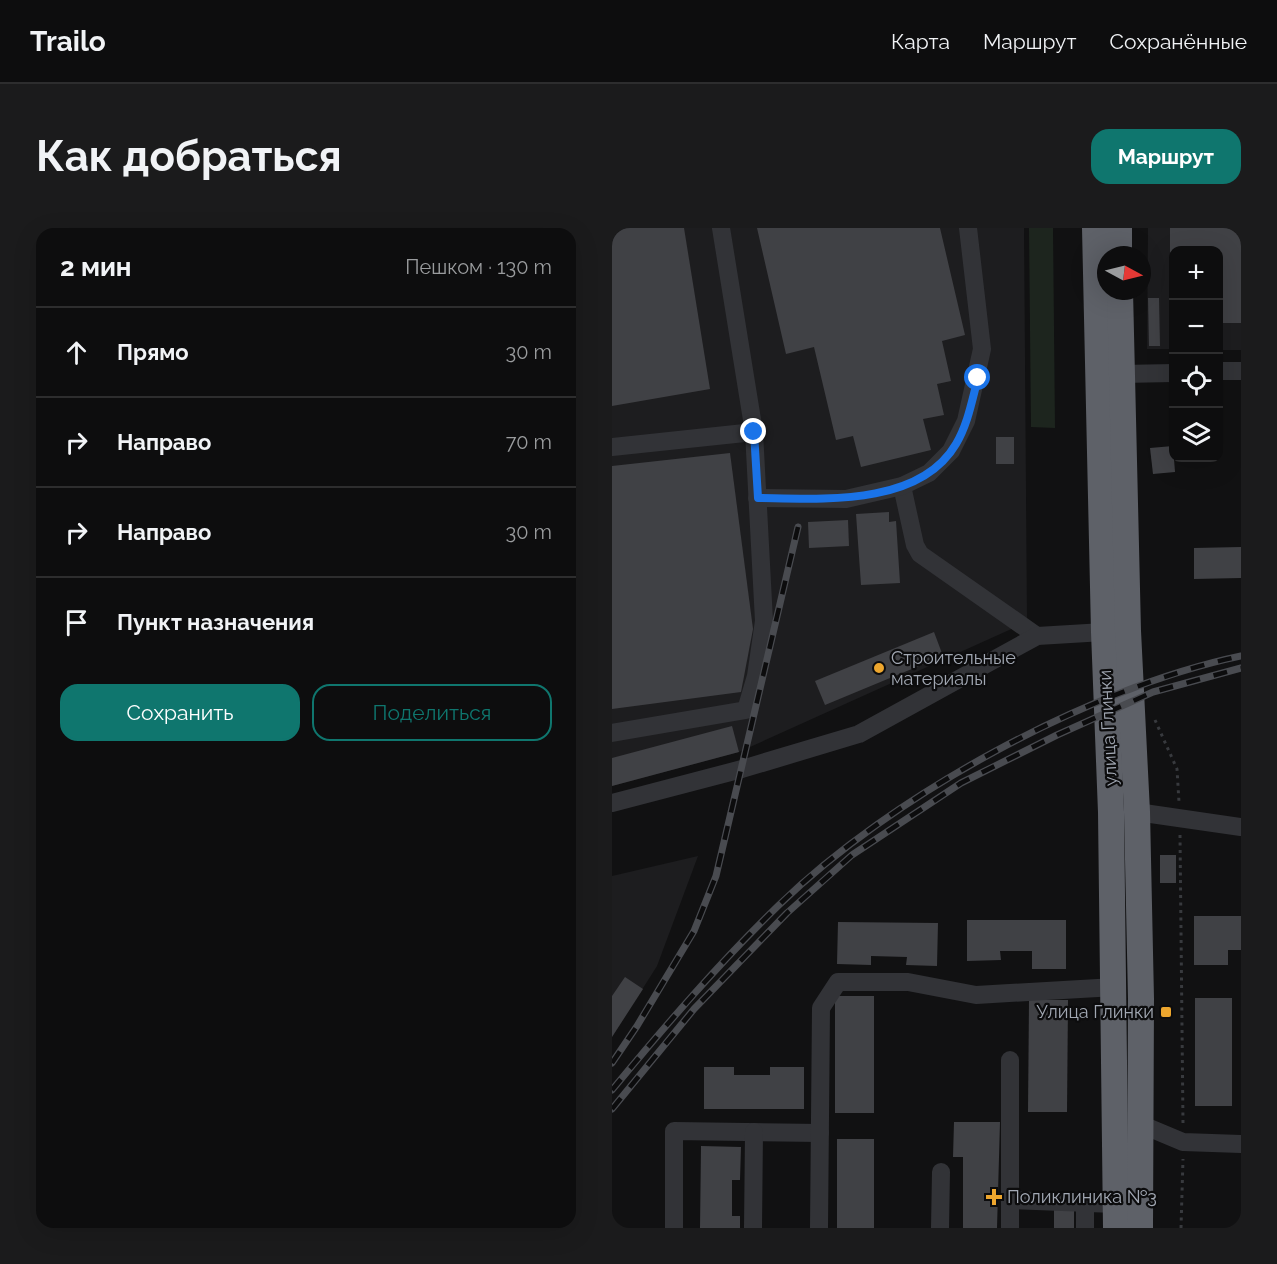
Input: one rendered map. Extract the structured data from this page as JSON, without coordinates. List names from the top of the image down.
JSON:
{
  "streets": {
    "highway": ["улица Глинки"]
  },
  "places": {
    "other": ["Строительные материалы"],
    "transit": ["Улица Глинки"],
    "health": ["Поликлиника №3"]
  },
  "north": "right",
  "page": {
    "header": "Trailo",
    "nav": ["Карта", "Маршрут", "Сохранённые"],
    "buttons": [
      "Маршрут",
      ["Сохранить", "Поделиться"]
    ],
    "title": "Как добраться",
    "heading": ["2 мин", "Пешком · 130 m"],
    "map_buttons": ["+", "−"],
    "list": [
      ["Прямо", "30 m"],
      ["Направо", "70 m"],
      ["Направо", "30 m"],
      "Пункт назначения"
    ]
  }
}
